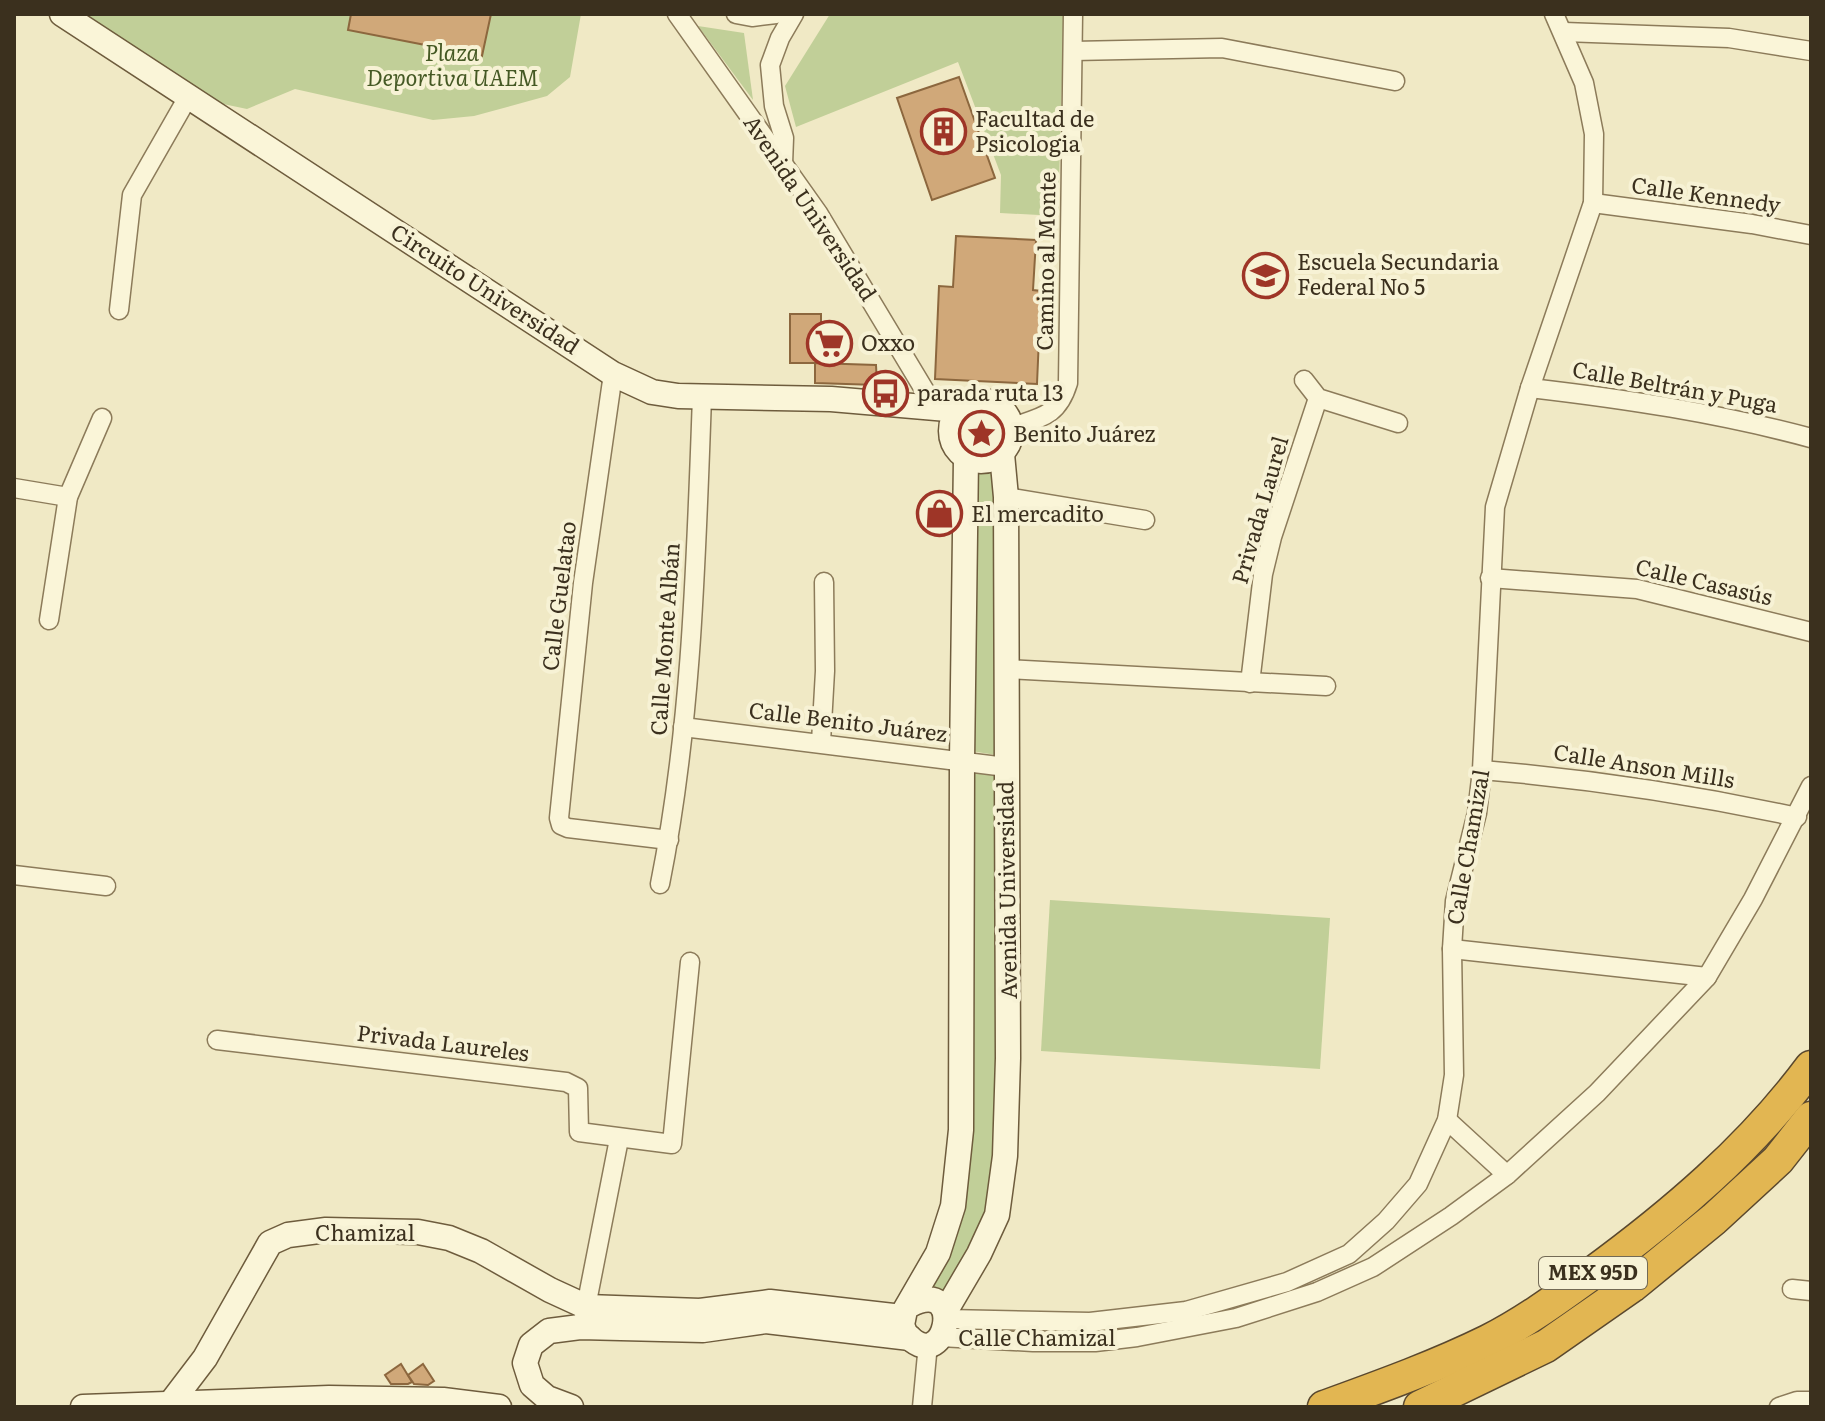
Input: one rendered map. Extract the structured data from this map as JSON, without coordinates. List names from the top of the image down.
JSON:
{
  "streets": {
    "highway": ["MEX 95D"],
    "street": [
      "Calle Kennedy",
      "Avenida Universidad",
      "Camino al Monte",
      "Circuito Universidad",
      "Calle Beltrán y Puga",
      "Privada Laurel",
      "Calle Casasús",
      "Calle Guelatao",
      "Calle Monte Albán",
      "Calle Benito Juárez",
      "Calle Anson Mills",
      "Calle Chamizal",
      "Privada Laureles",
      "Chamizal"
    ]
  },
  "crossings": [
    ["Calle Kennedy", "Calle Chamizal"],
    ["Avenida Universidad", "Camino al Monte"],
    ["Avenida Universidad", "Circuito Universidad"],
    ["Avenida Universidad", "Calle Benito Juárez"],
    ["Avenida Universidad", "Calle Chamizal"],
    ["Camino al Monte", "Circuito Universidad"],
    ["Circuito Universidad", "Calle Guelatao"],
    ["Circuito Universidad", "Calle Monte Albán"],
    ["Calle Beltrán y Puga", "Calle Chamizal"],
    ["Calle Casasús", "Calle Chamizal"],
    ["Calle Guelatao", "Calle Monte Albán"],
    ["Calle Monte Albán", "Calle Benito Juárez"],
    ["Calle Anson Mills", "Calle Chamizal"],
    ["Calle Chamizal", "Chamizal"]
  ],
  "parks": ["Plaza Deportiva UAEM"],
  "places": {
    "building": ["Facultad de Psicologia"],
    "school or university": ["Escuela Secundaria Federal No 5"],
    "supermarket": ["Oxxo"],
    "bus stop": ["parada ruta 13"],
    "place": ["Benito Juárez"],
    "shop": ["El mercadito"]
  }
}
